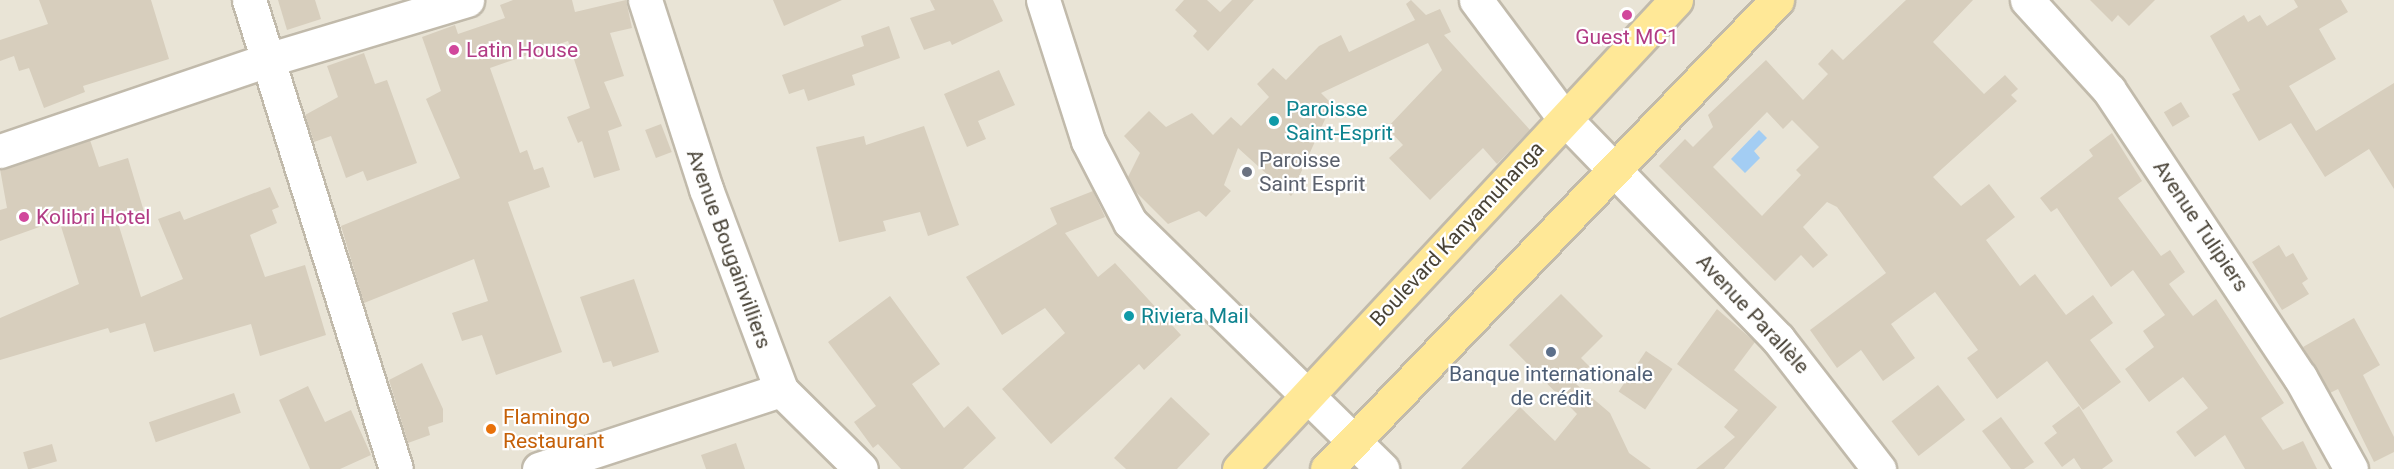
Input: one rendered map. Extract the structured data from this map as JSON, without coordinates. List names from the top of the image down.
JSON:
{
  "streets": {
    "main road": ["Boulevard Kanyamuhanga"],
    "street": ["Avenue Tulipiers", "Avenue Bougainvilliers", "Avenue Parallèle"]
  },
  "crossings": [
    ["Boulevard Kanyamuhanga", "Avenue Parallèle"]
  ],
  "places": [
    "Guest MC1",
    "Latin House",
    "Paroisse Saint-Esprit",
    "Paroisse Saint Esprit",
    "Kolibri Hotel",
    "Riviera Mail",
    "Banque internationale de crédit",
    "Flamingo Restaurant"
  ]
}
